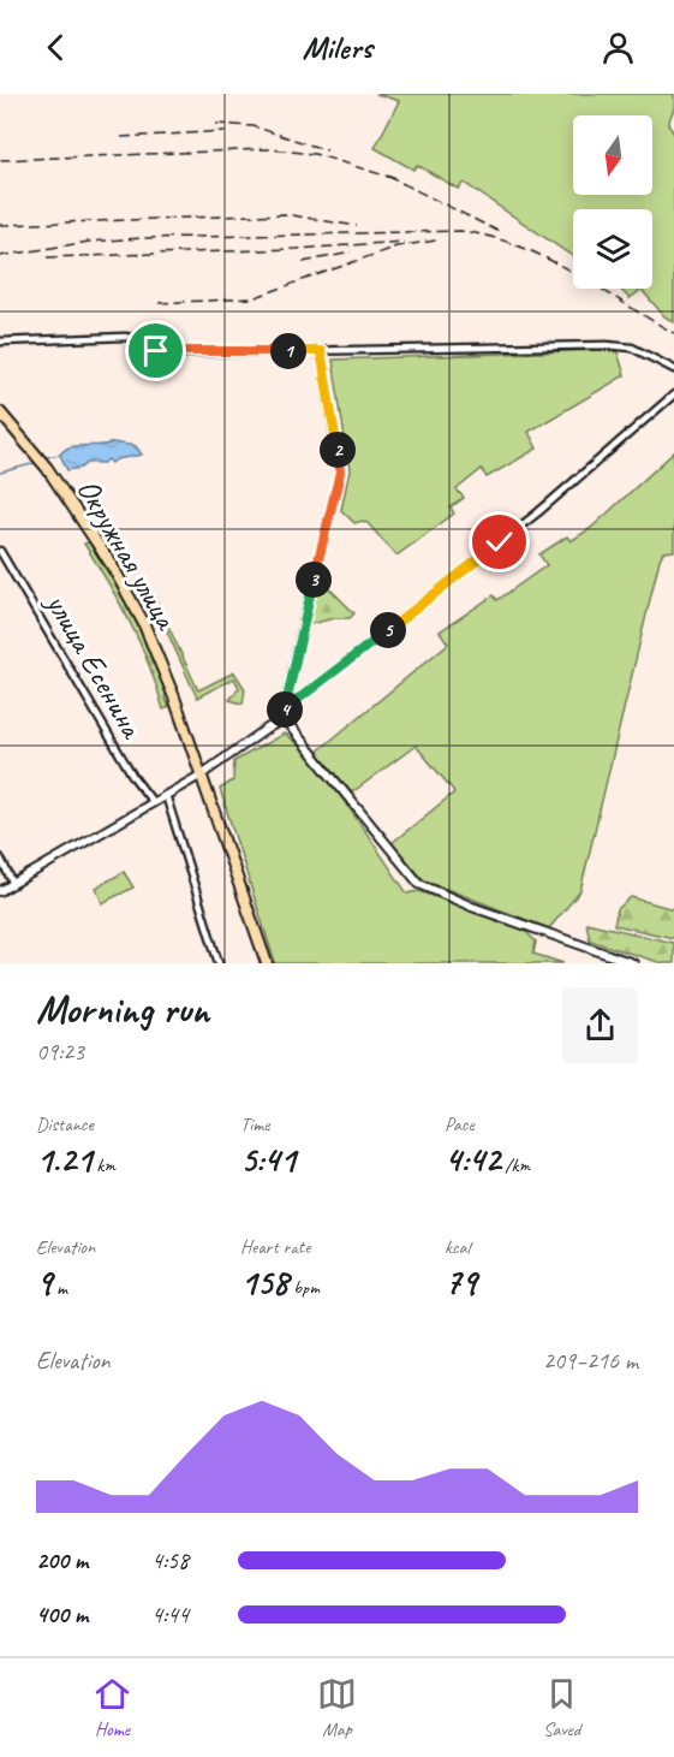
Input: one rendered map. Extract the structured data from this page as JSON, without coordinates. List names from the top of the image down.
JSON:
{
  "streets": {
    "highway": ["Окружная улица"],
    "street": ["улица Есенина"]
  },
  "north": "bottom",
  "page": {
    "header": "Milers",
    "pins": [
      "1",
      "2",
      "3",
      "5",
      "4"
    ],
    "heading": ["Morning run", "09:23"],
    "stats": [
      ["Distance", "1.21 km"],
      ["Time", "5:41"],
      ["Pace", "4:42 /km"],
      ["Elevation", "9 m"],
      ["Heart rate", "158 bpm"],
      ["kcal", "79"]
    ],
    "chart": ["Elevation", "209–216 m"],
    "list": [
      {
        "name": "200 m",
        "note": "4:58"
      },
      {
        "name": "400 m",
        "note": "4:44"
      }
    ],
    "tabs": ["Home", "Map", "Saved"]
  }
}
